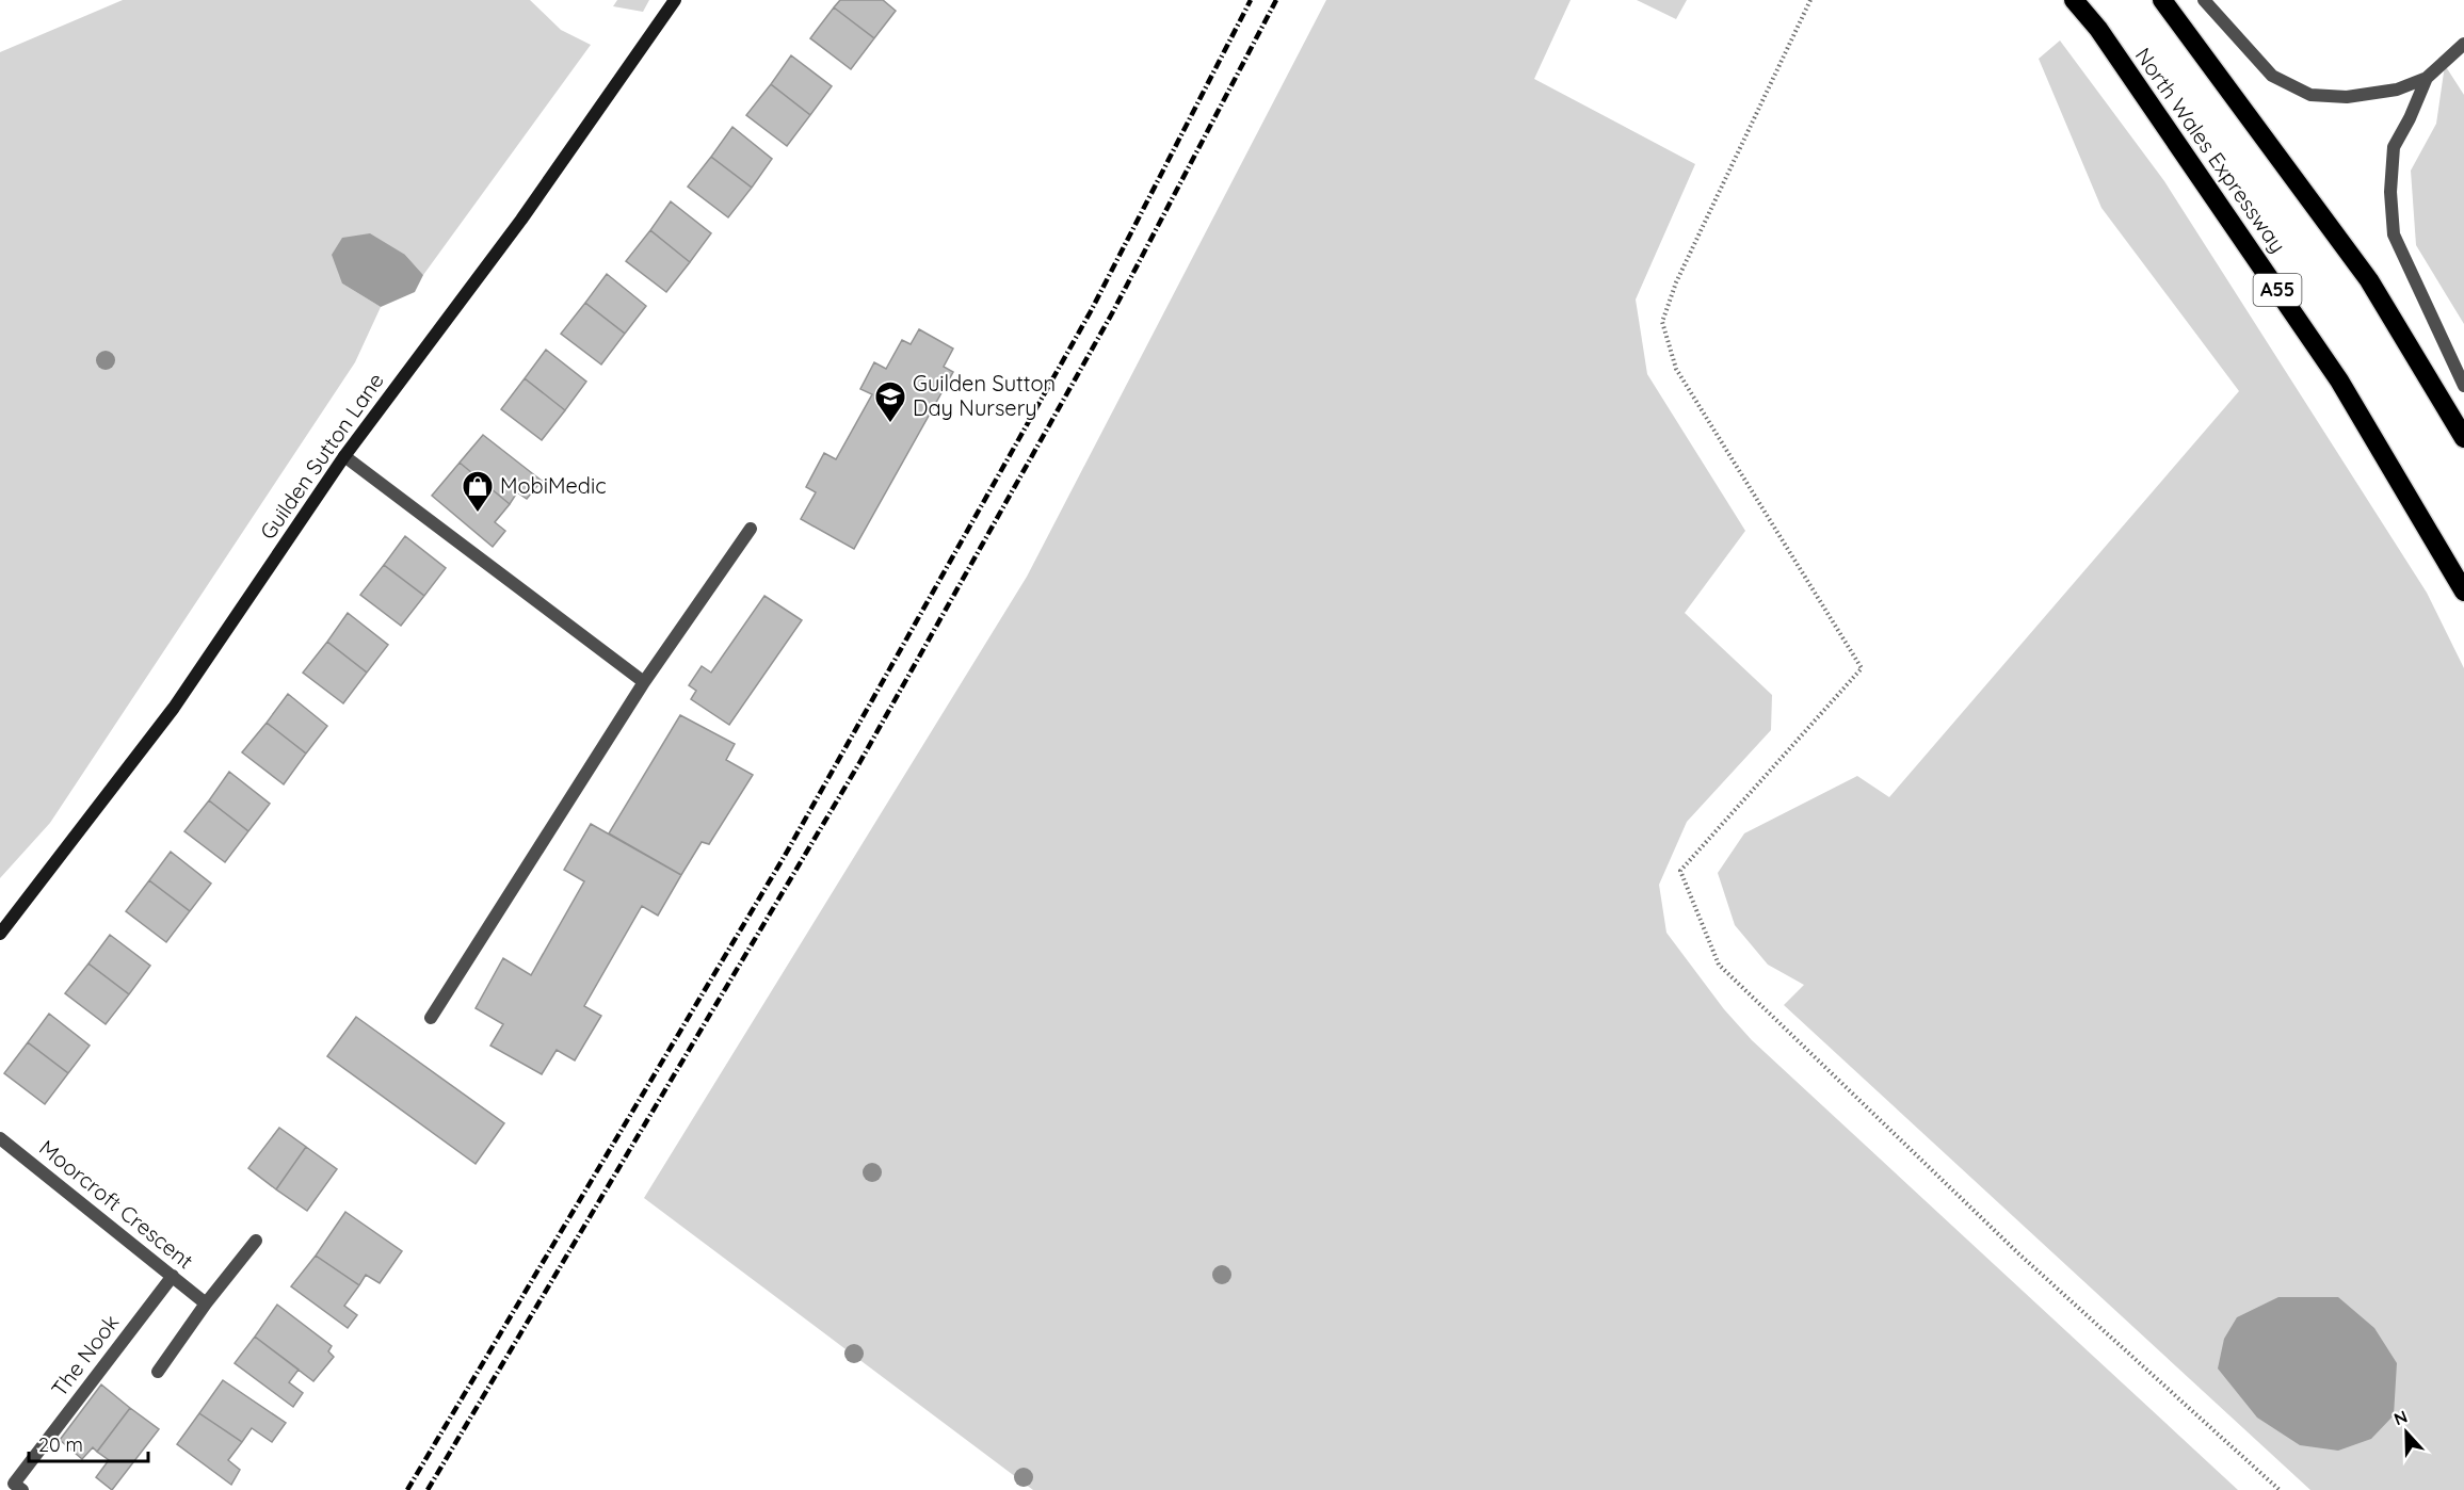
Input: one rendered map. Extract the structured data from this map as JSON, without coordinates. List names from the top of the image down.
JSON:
{
  "streets": {
    "highway": ["North Wales Expressway", "A55"],
    "street": ["Guilden Sutton Lane", "Moorcroft Crescent", "The Nook"]
  },
  "crossings": [
    ["Moorcroft Crescent", "The Nook"]
  ],
  "places": {
    "school or university": ["Guilden Sutton Day Nursery"],
    "shop": ["MobiMedic"]
  },
  "scale_bar": "20 m",
  "north": "top"
}
